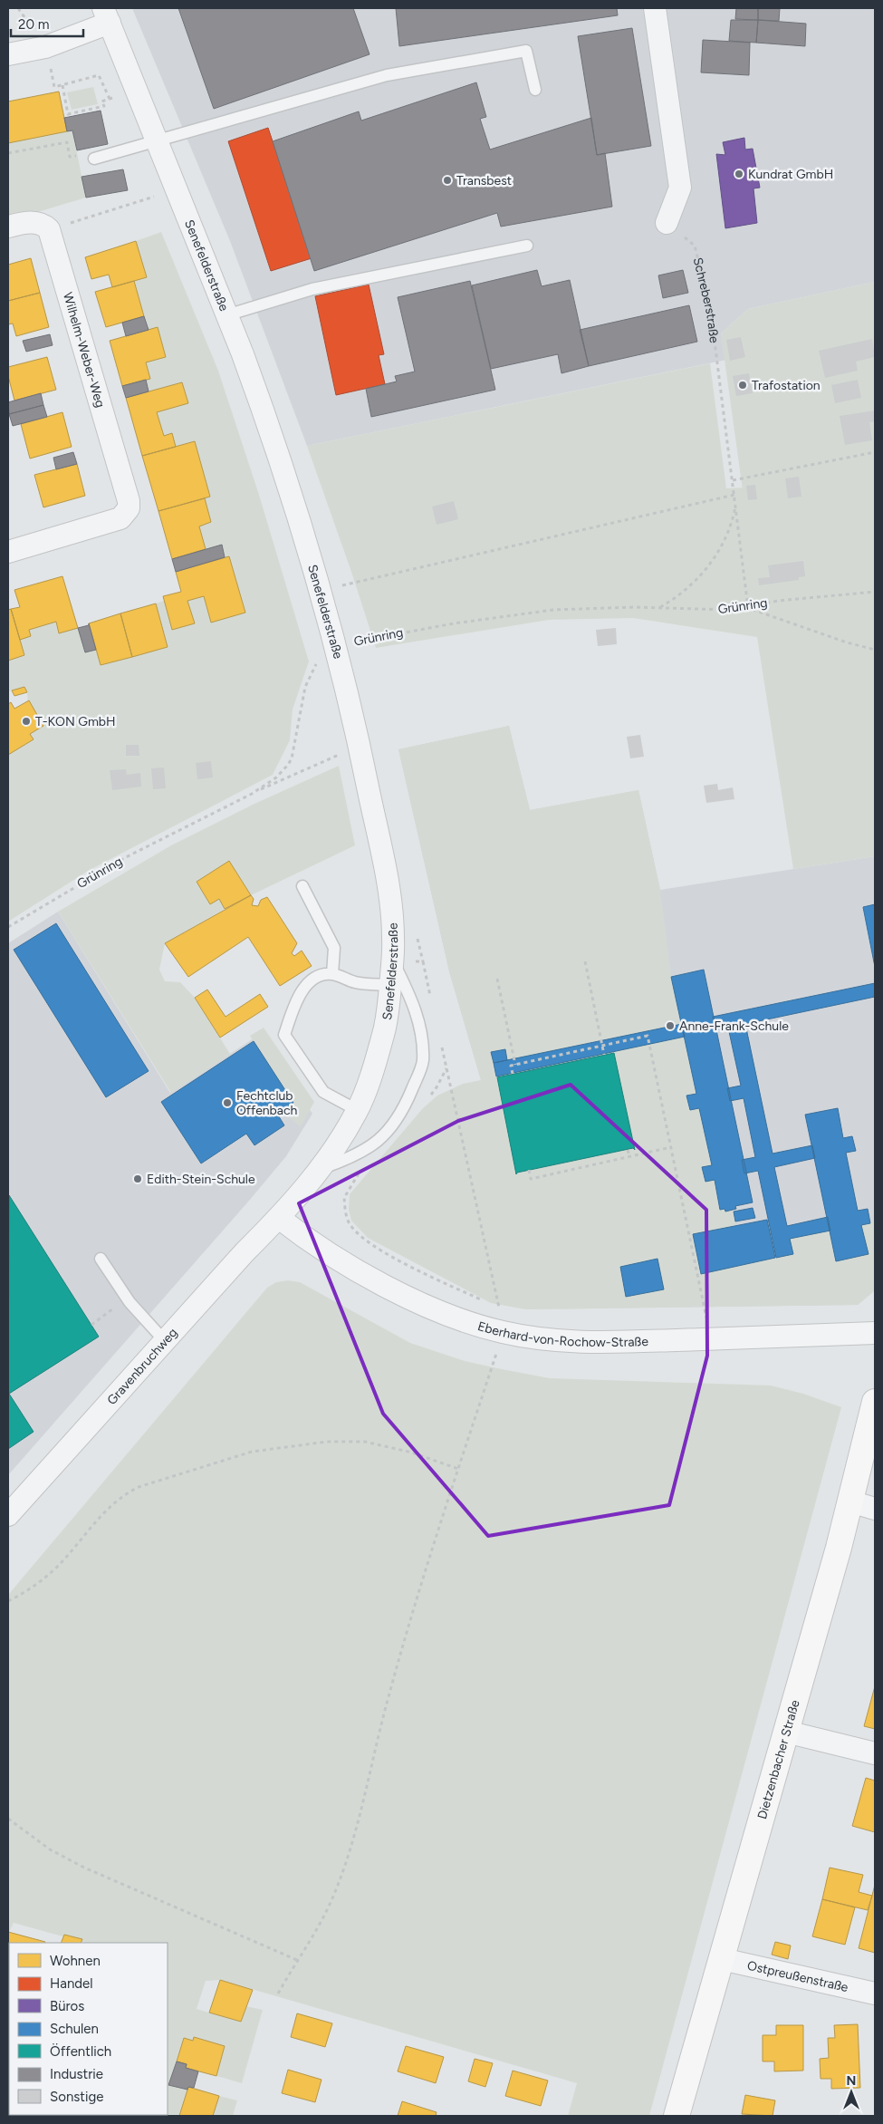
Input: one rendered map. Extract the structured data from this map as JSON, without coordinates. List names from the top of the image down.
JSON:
{
  "streets": {
    "main road": ["Dietzenbacher Straße"],
    "street": [
      "Senefelderstraße",
      "Wilhelm-Weber-Weg",
      "Eberhard-von-Rochow-Straße",
      "Gravenbruchweg",
      "Ostpreußenstraße"
    ],
    "path": ["Schreberstraße", "Grünring"]
  },
  "crossings": [
    ["Senefelderstraße", "Grünring"],
    ["Senefelderstraße", "Eberhard-von-Rochow-Straße"],
    ["Senefelderstraße", "Gravenbruchweg"],
    ["Schreberstraße", "Grünring"],
    ["Eberhard-von-Rochow-Straße", "Gravenbruchweg"],
    ["Dietzenbacher Straße", "Ostpreußenstraße"]
  ],
  "places": [
    "Kundrat GmbH",
    "Transbest",
    "Trafostation",
    "T-KON GmbH",
    "Anne-Frank-Schule",
    "Fechtclub Offenbach",
    "Edith-Stein-Schule"
  ],
  "legend": [
    "Wohnen",
    "Handel",
    "Büros",
    "Schulen",
    "Öffentlich",
    "Industrie",
    "Sonstige"
  ],
  "scale_bar": "20 m",
  "north": "top"
}
